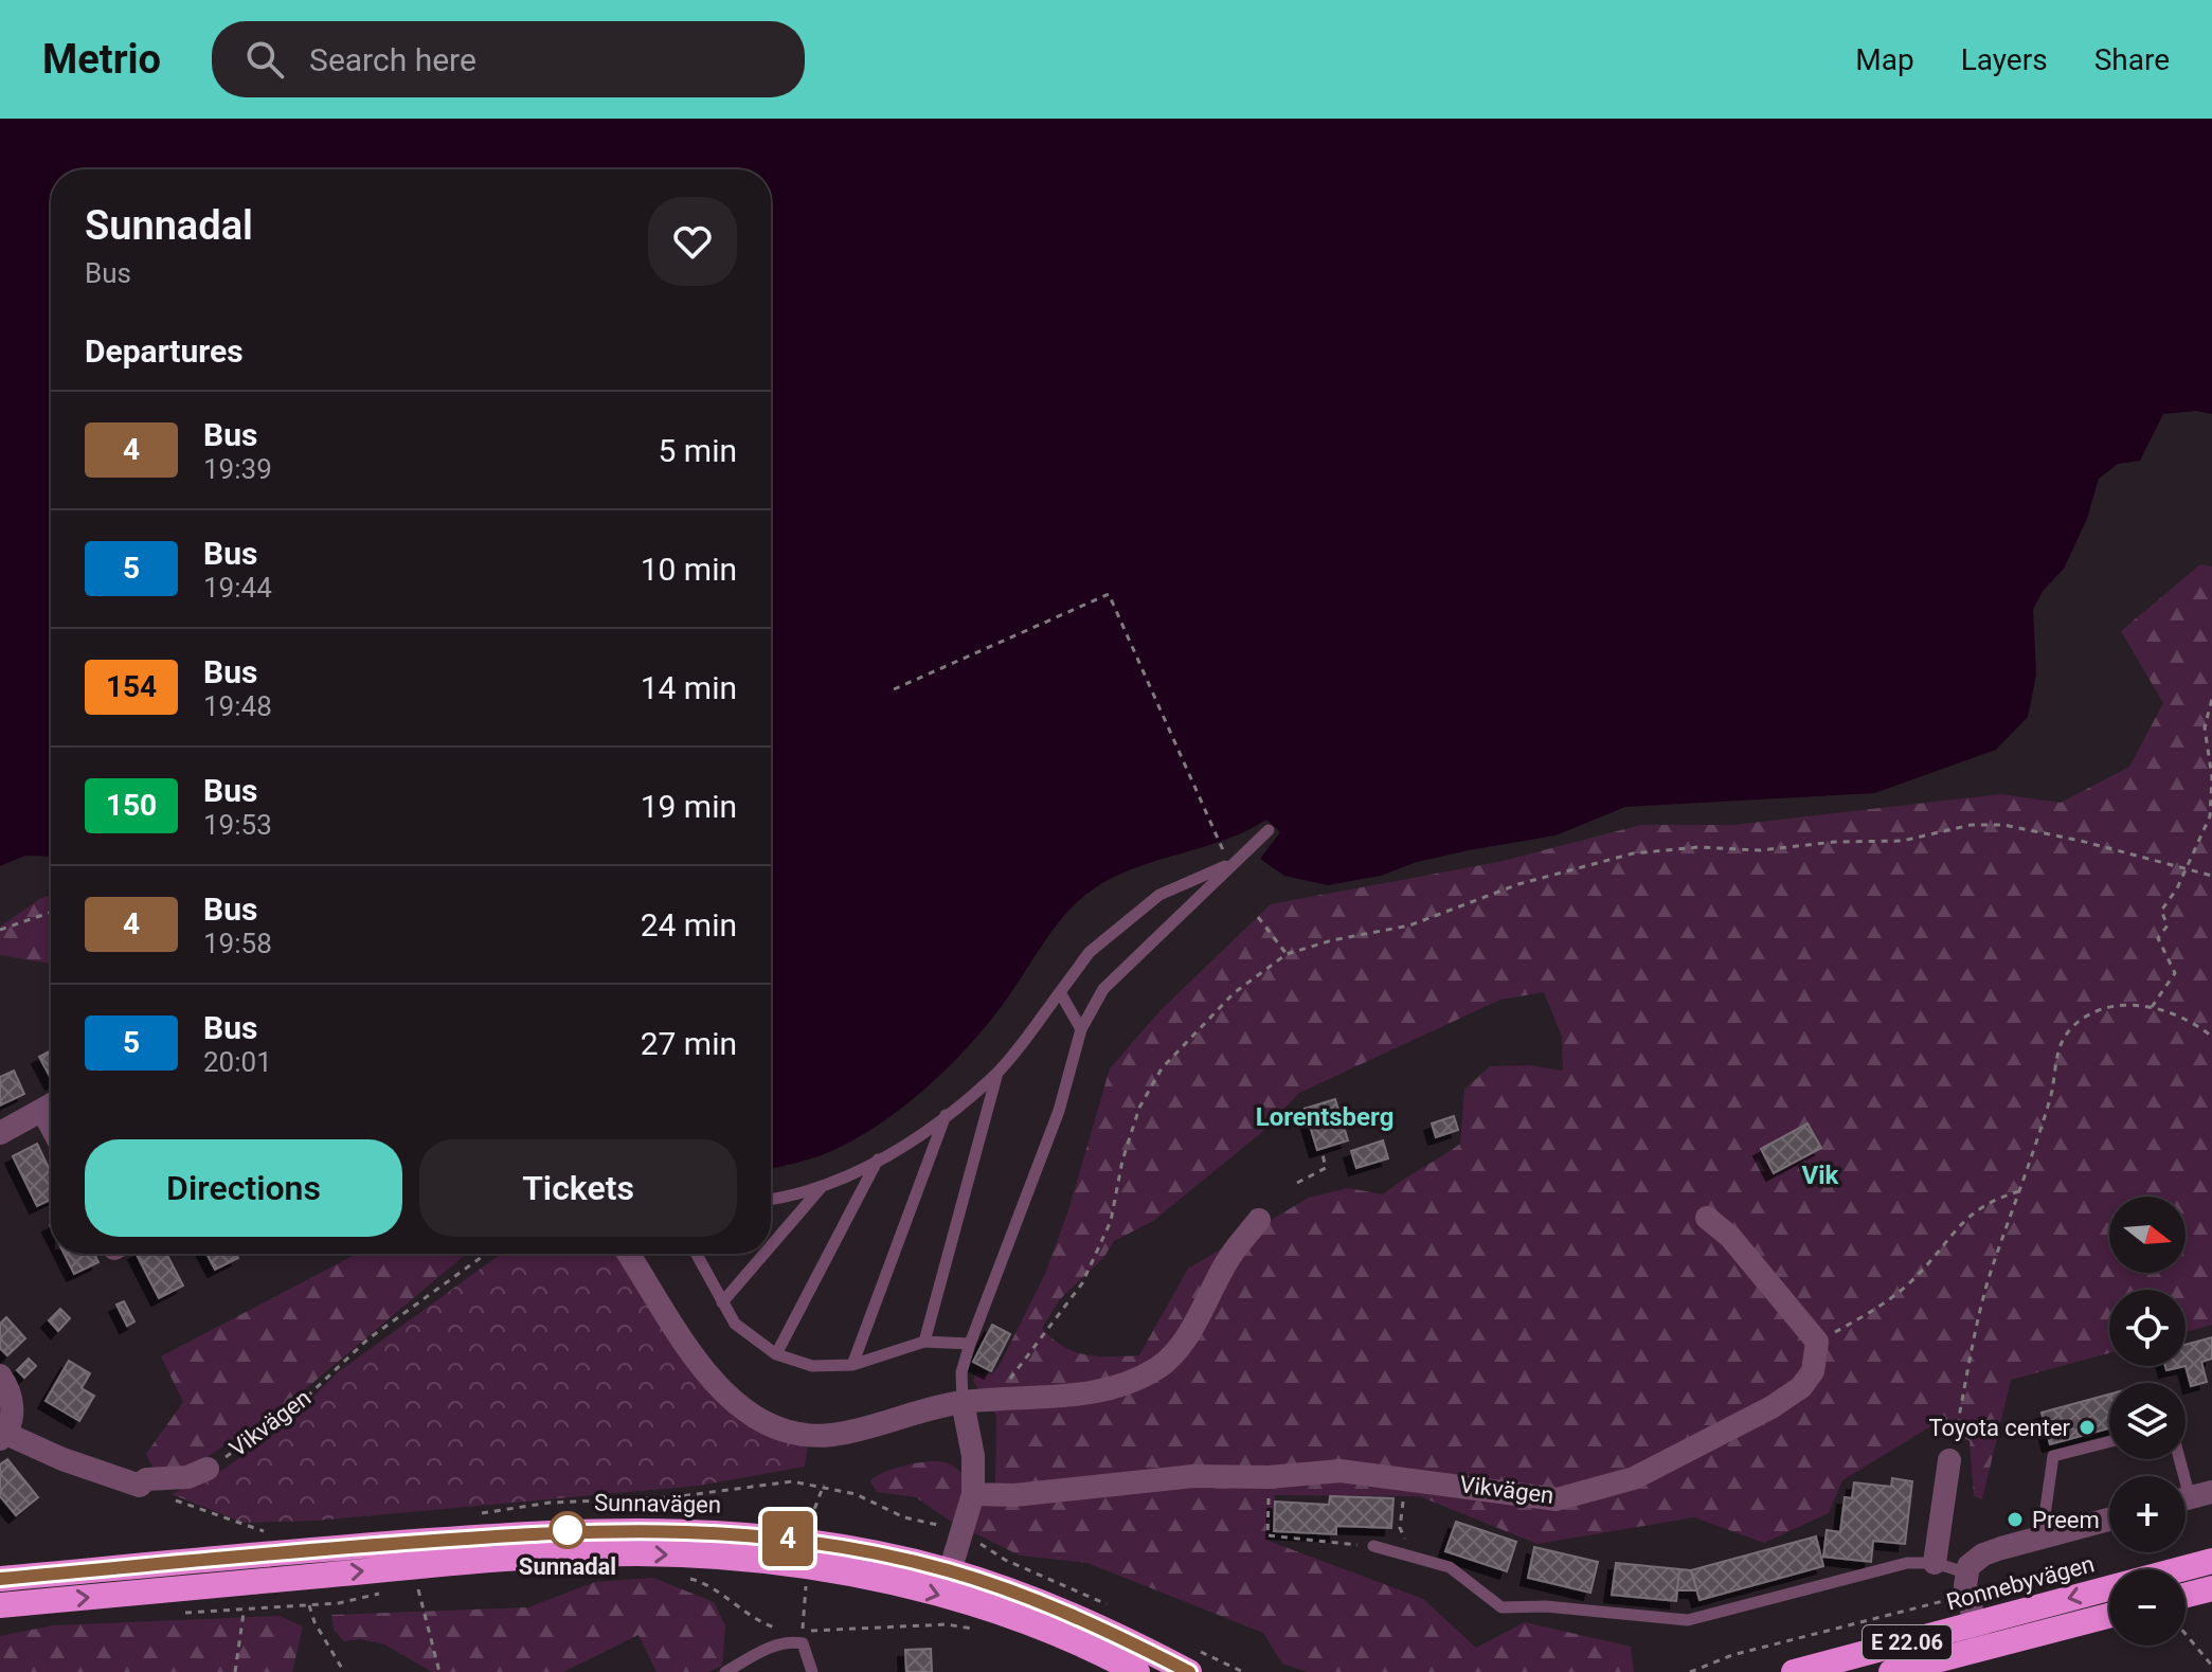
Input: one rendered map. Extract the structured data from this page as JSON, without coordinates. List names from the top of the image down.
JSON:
{
  "streets": {
    "highway": ["Sunnavägen", "Ronnebyvägen", "E 22.06"],
    "street": ["Vikvägen"]
  },
  "districts": ["Lorentsberg", "Vik"],
  "places": ["Toyota center", "Preem", "Sunnadal"],
  "lines": ["bus line 4"],
  "north": "right",
  "page": {
    "header": "Metrio",
    "search": "Search here",
    "nav": ["Map", "Layers", "Share"],
    "on_map": "4",
    "heading": [
      ["Sunnadal", "Bus"],
      "Departures"
    ],
    "list": [
      {
        "mark": "4",
        "name": "Bus",
        "note": "19:39",
        "value": "5 min"
      },
      {
        "mark": "5",
        "name": "Bus",
        "note": "19:44",
        "value": "10 min"
      },
      {
        "mark": "154",
        "name": "Bus",
        "note": "19:48",
        "value": "14 min"
      },
      {
        "mark": "150",
        "name": "Bus",
        "note": "19:53",
        "value": "19 min"
      },
      {
        "mark": "4",
        "name": "Bus",
        "note": "19:58",
        "value": "24 min"
      },
      {
        "mark": "5",
        "name": "Bus",
        "note": "20:01",
        "value": "27 min"
      }
    ],
    "buttons": ["Directions", "Tickets"],
    "map_buttons": ["+", "−"]
  }
}
